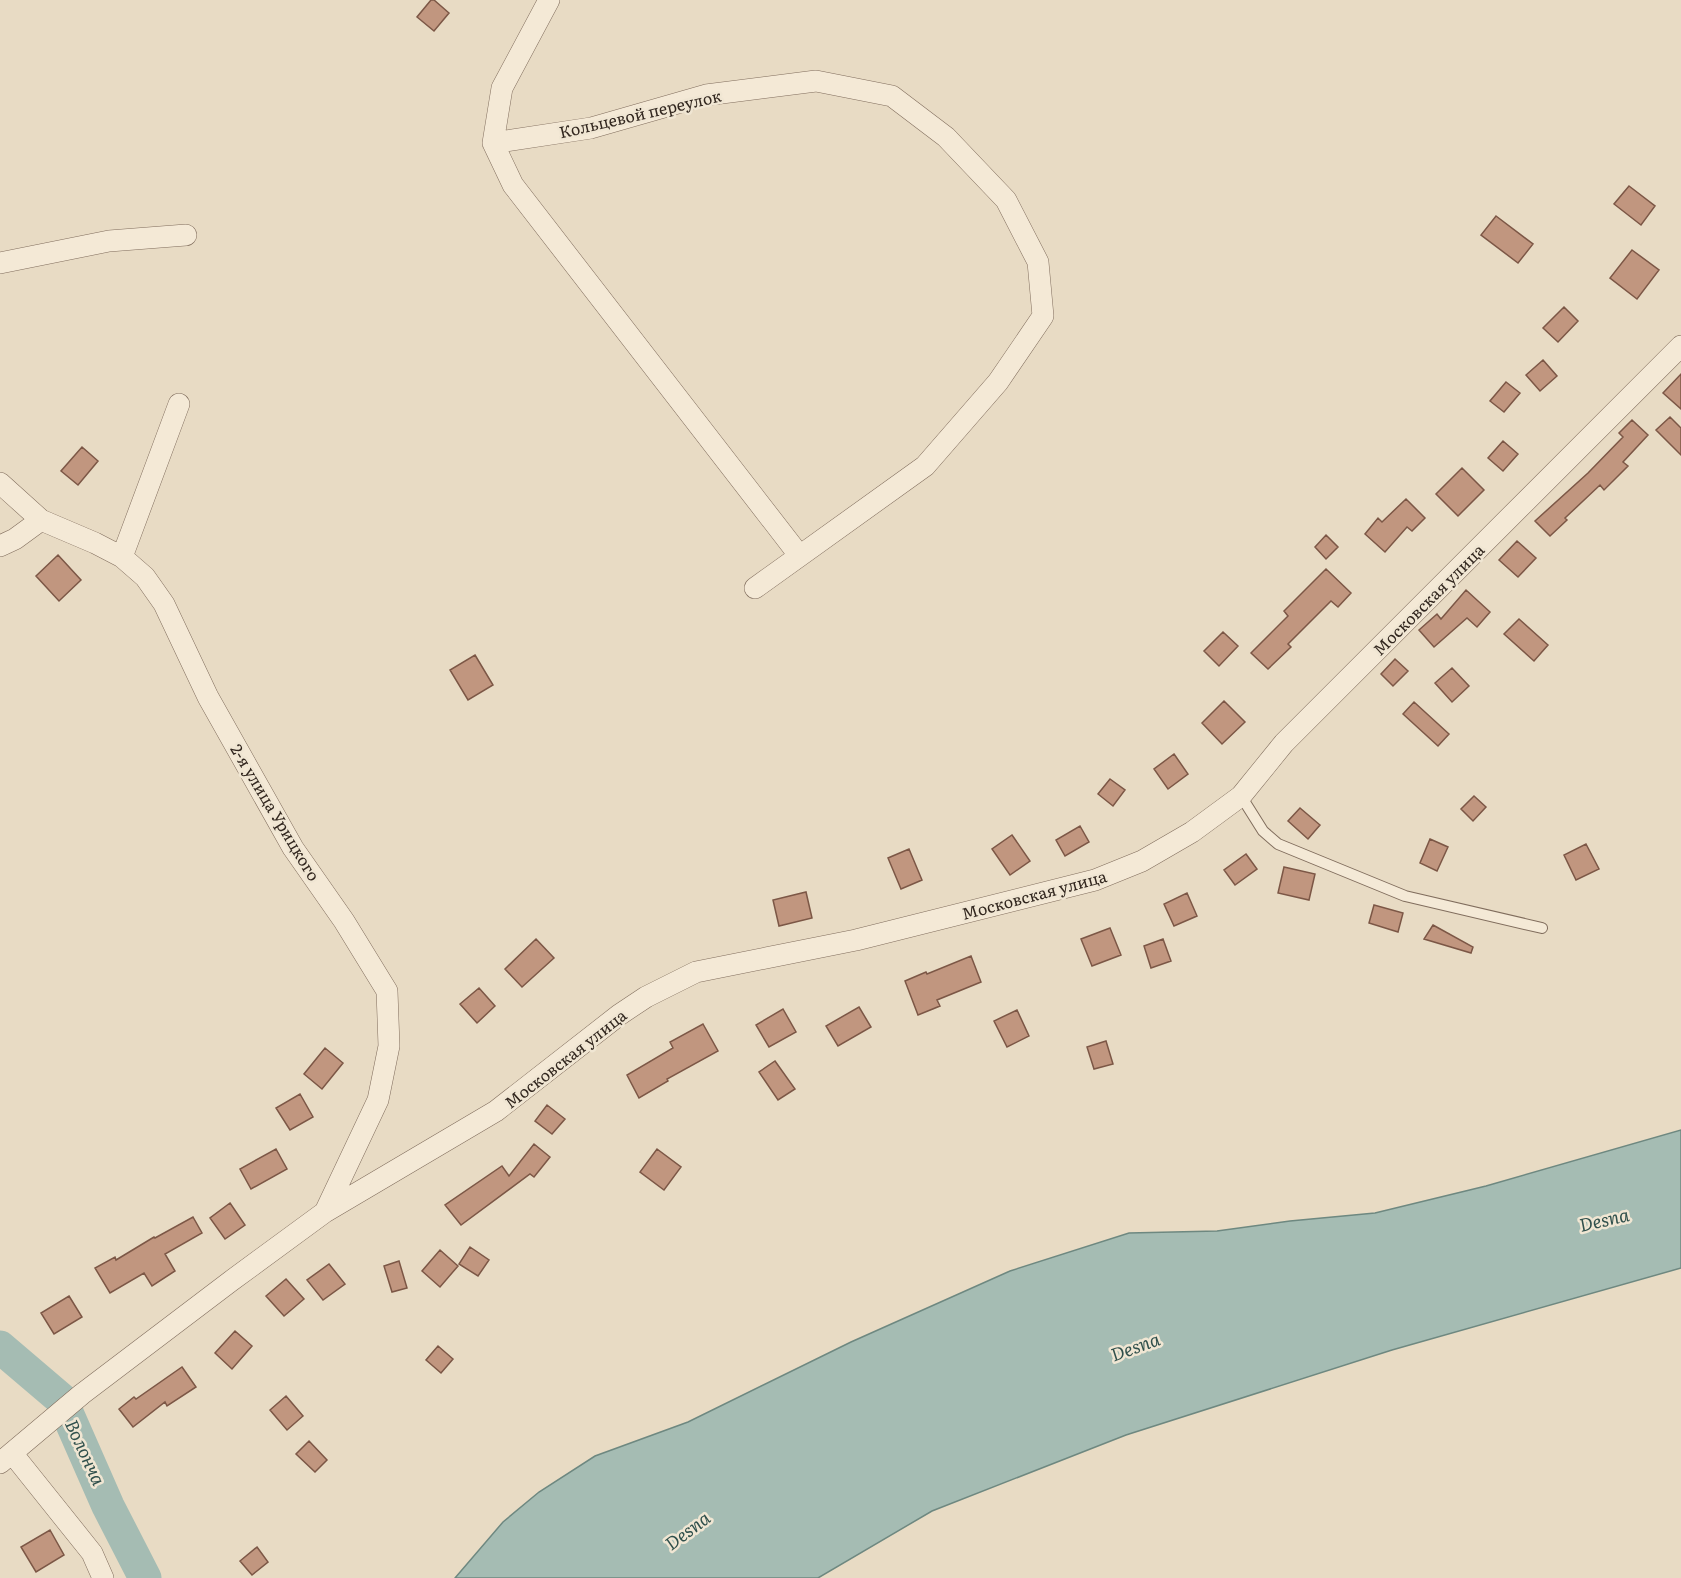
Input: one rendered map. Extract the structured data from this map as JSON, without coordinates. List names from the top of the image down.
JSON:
{
  "streets": {
    "street": ["Кольцевой переулок", "Московская улица", "2-я улица Урицкого"]
  },
  "crossings": [
    ["Московская улица", "2-я улица Урицкого"]
  ],
  "water": ["Desna", "Волонча"]
}
